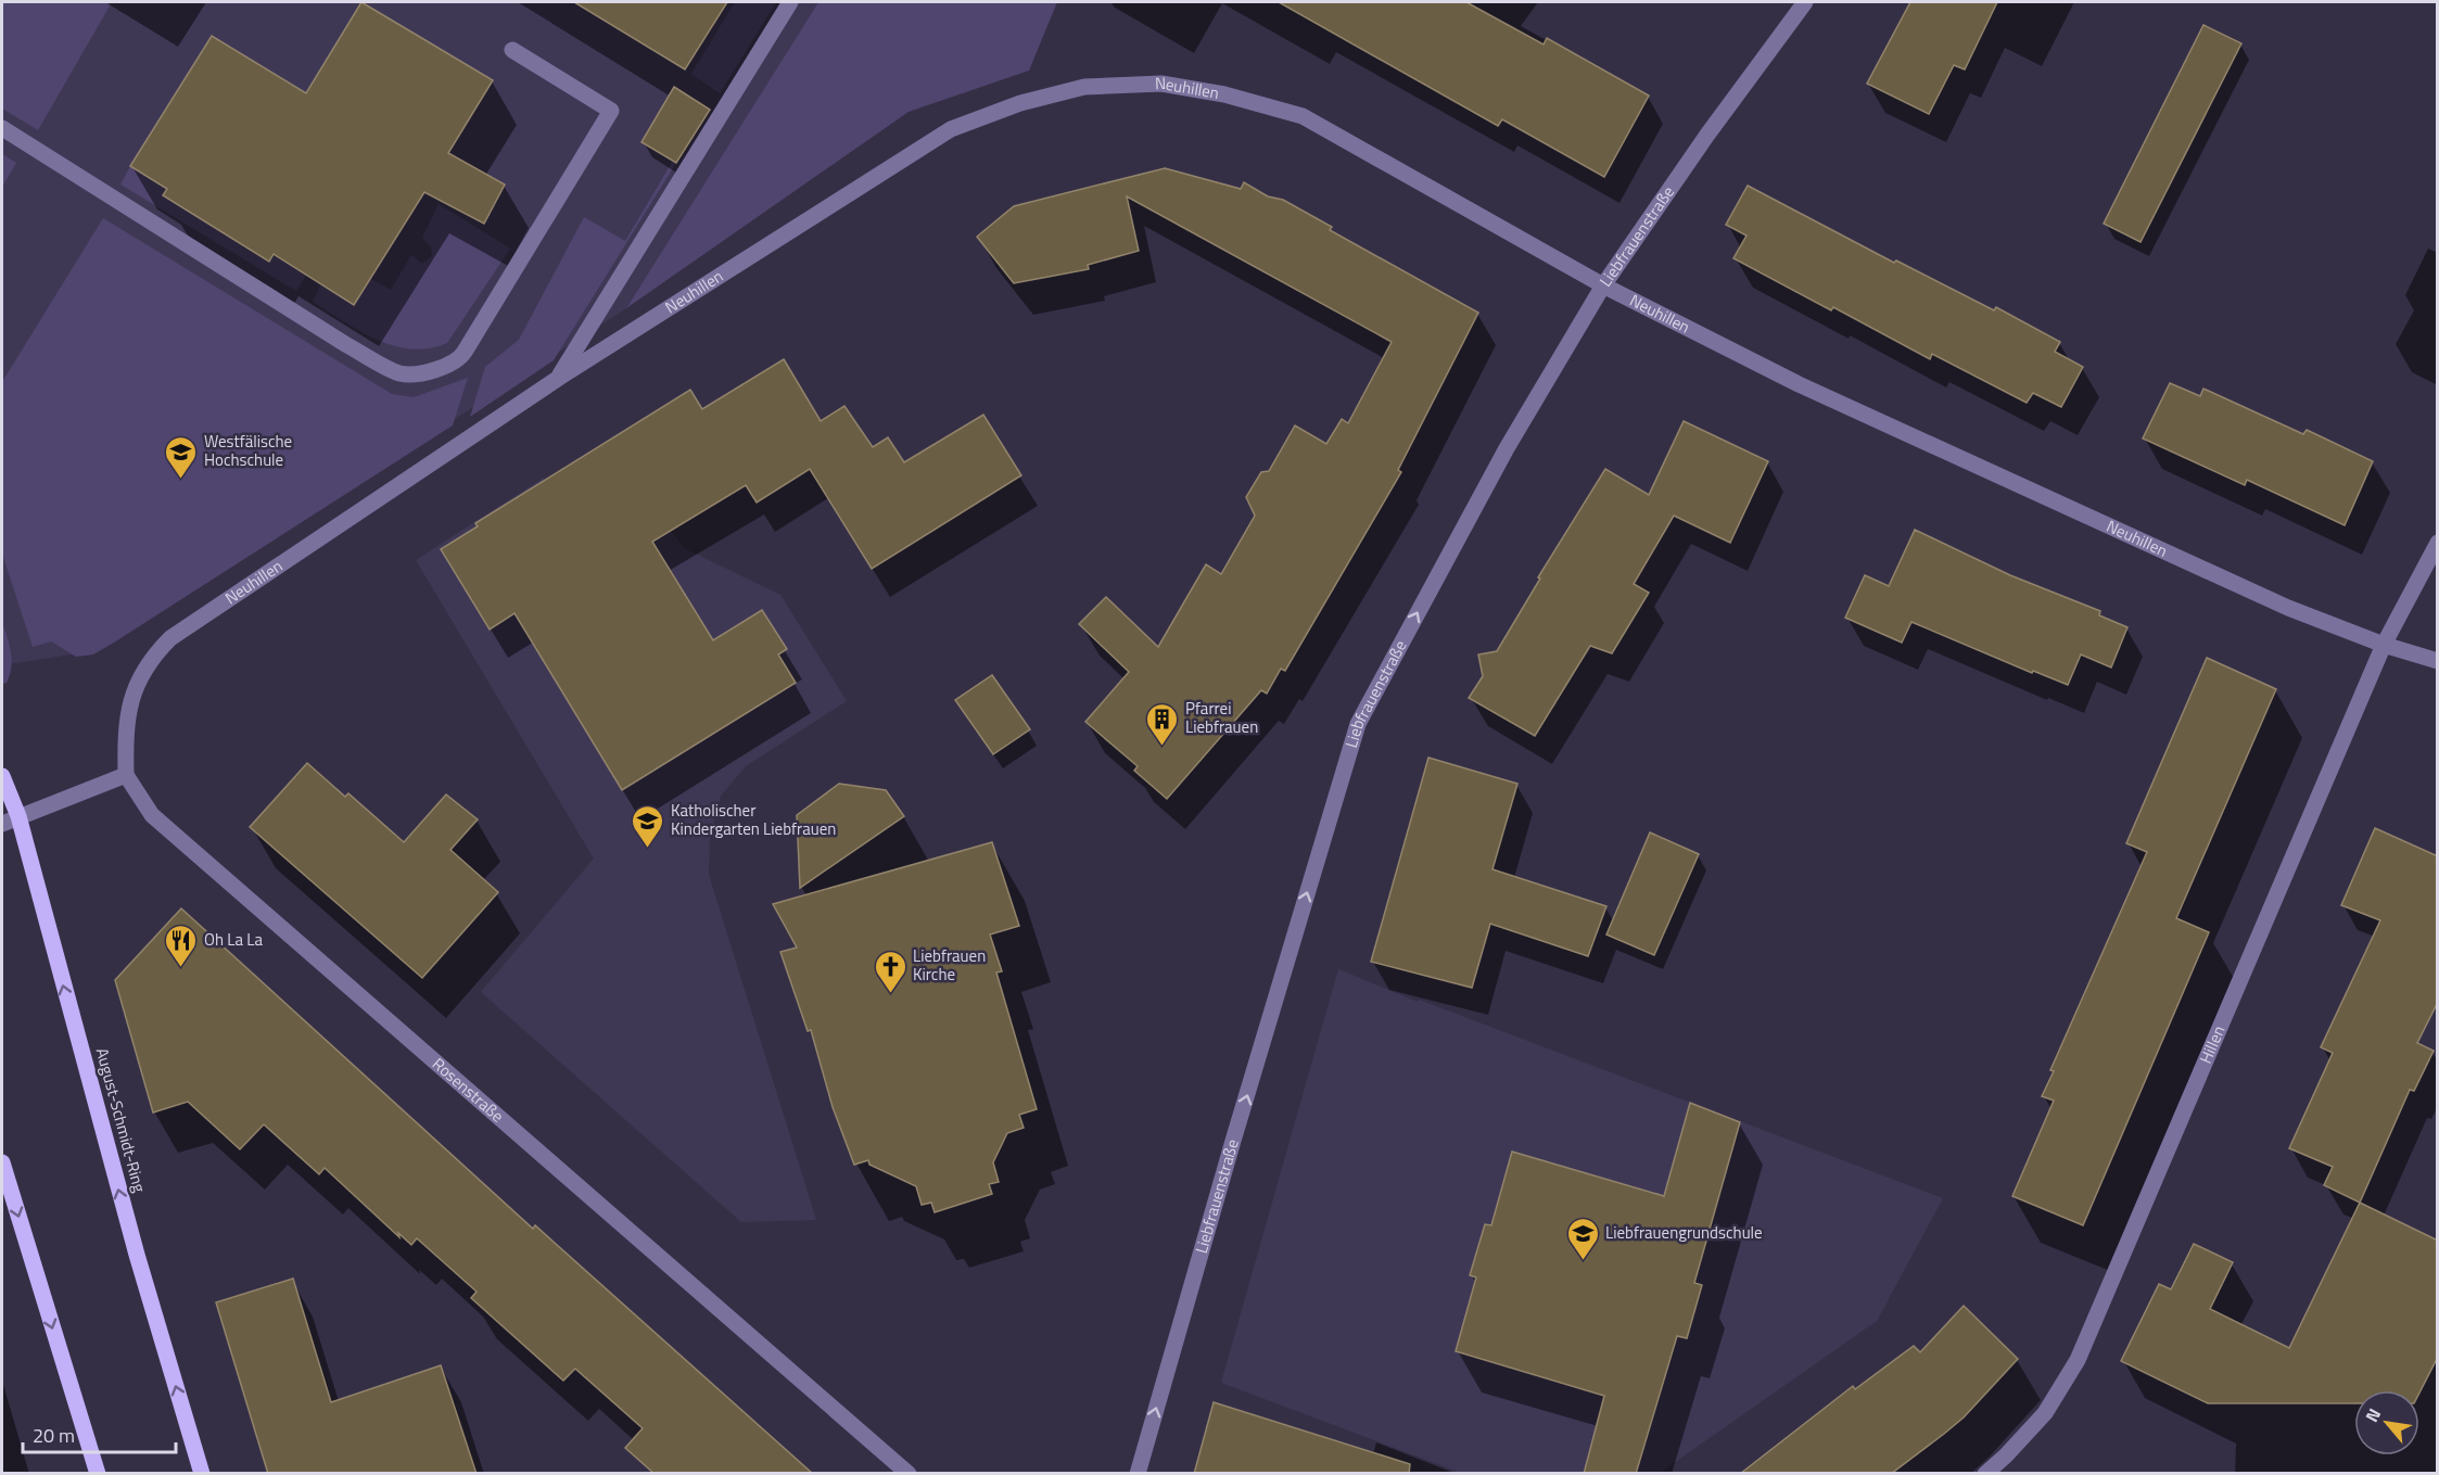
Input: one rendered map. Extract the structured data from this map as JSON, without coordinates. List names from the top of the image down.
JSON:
{
  "streets": {
    "main road": ["August-Schmidt-Ring"],
    "street": [
      "Neuhillen",
      "Liebfrauenstraße",
      "Hillen",
      "Rosenstraße"
    ]
  },
  "crossings": [
    ["Neuhillen", "Liebfrauenstraße"],
    ["Neuhillen", "Hillen"],
    ["Neuhillen", "Rosenstraße"]
  ],
  "one_way": ["Liebfrauenstraße"],
  "places": {
    "school or university": ["Westfälische Hochschule", "Katholischer Kindergarten Liebfrauen", "Liebfrauengrundschule"],
    "building": ["Pfarrei Liebfrauen"],
    "restaurant": ["Oh La La"],
    "church": ["Liebfrauen Kirche"]
  },
  "scale_bar": "20 m",
  "north": "top left"
}
